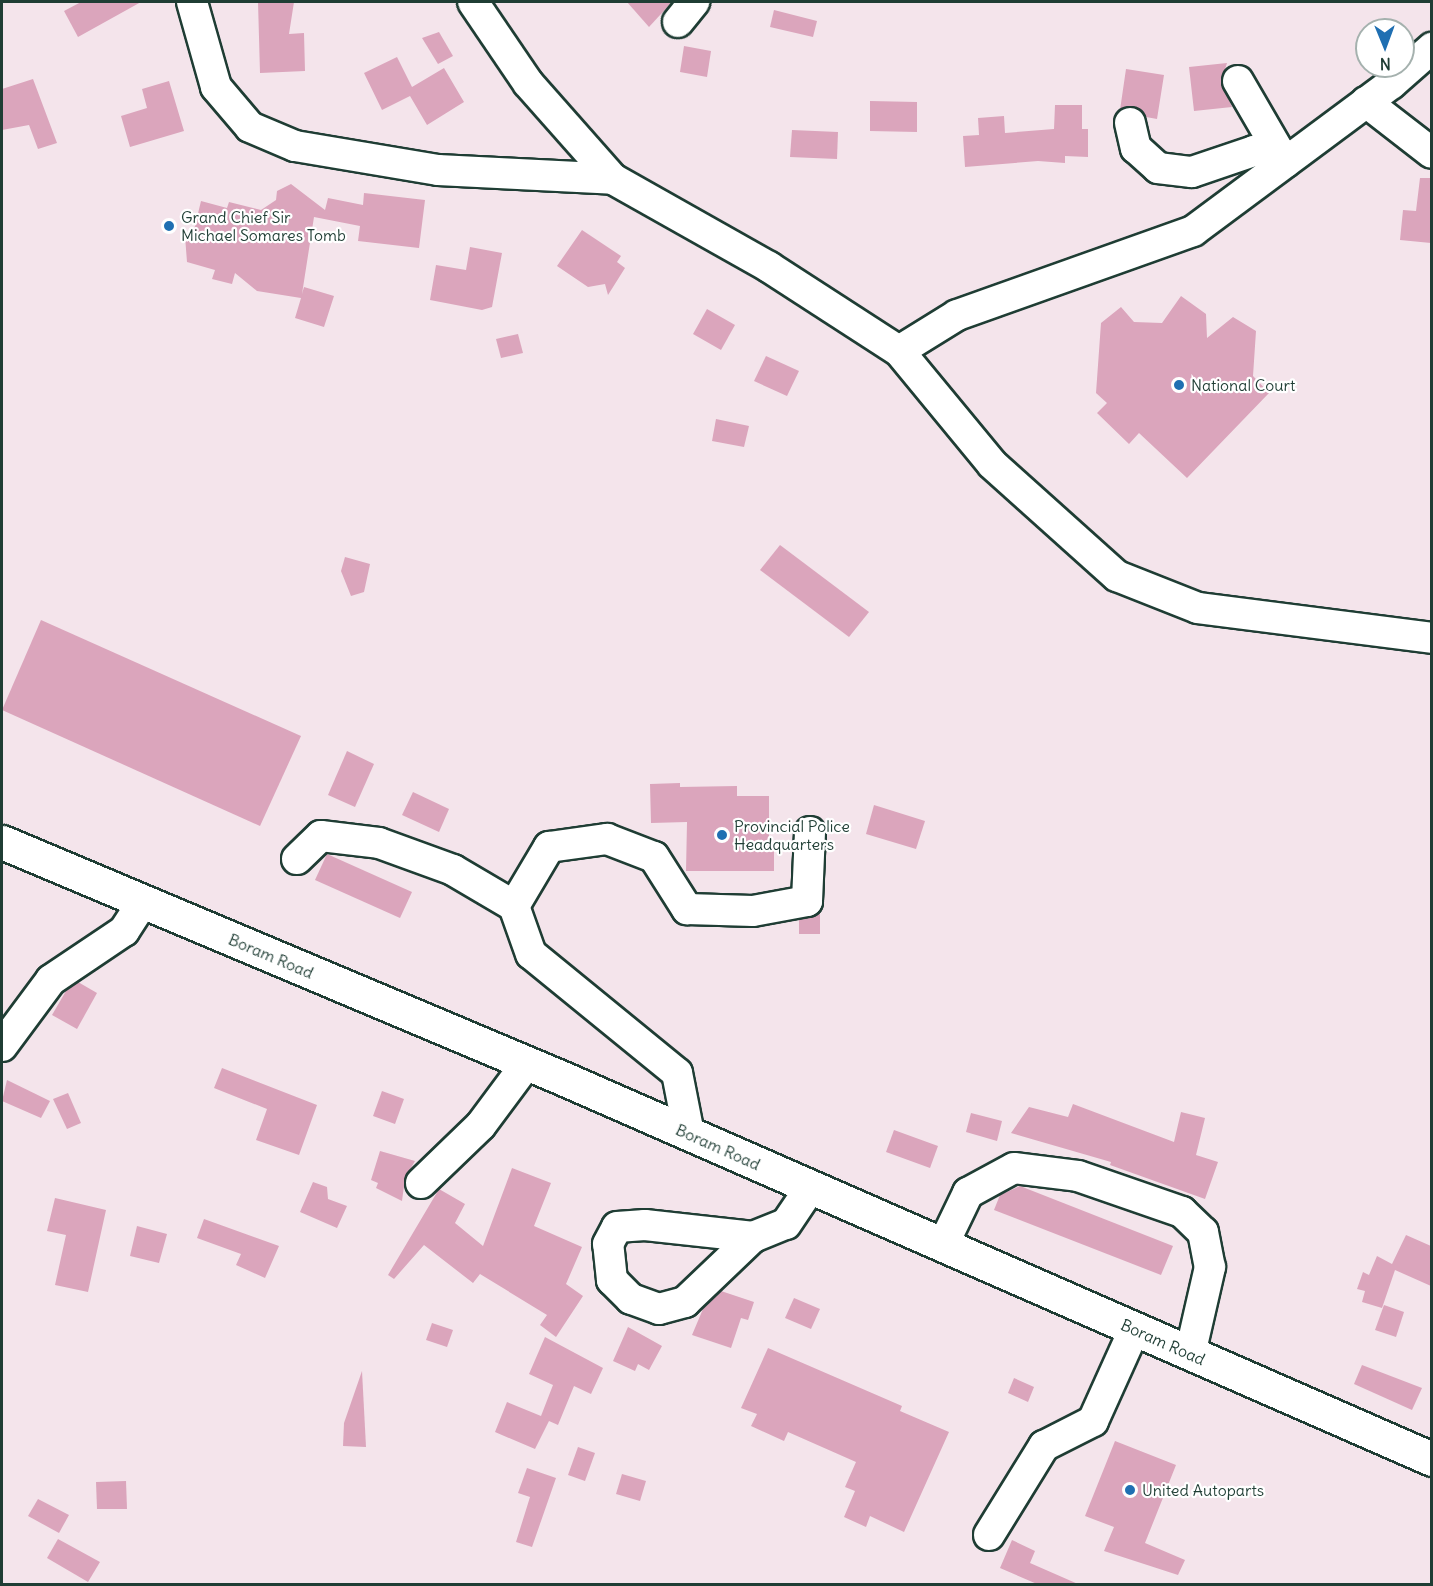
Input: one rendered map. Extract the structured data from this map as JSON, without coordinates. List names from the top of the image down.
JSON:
{
  "streets": {
    "main road": ["Boram Road"]
  },
  "places": [
    "Grand Chief Sir Michael Somares Tomb",
    "National Court",
    "Provincial Police Headquarters",
    "United Autoparts"
  ],
  "north": "bottom"
}
